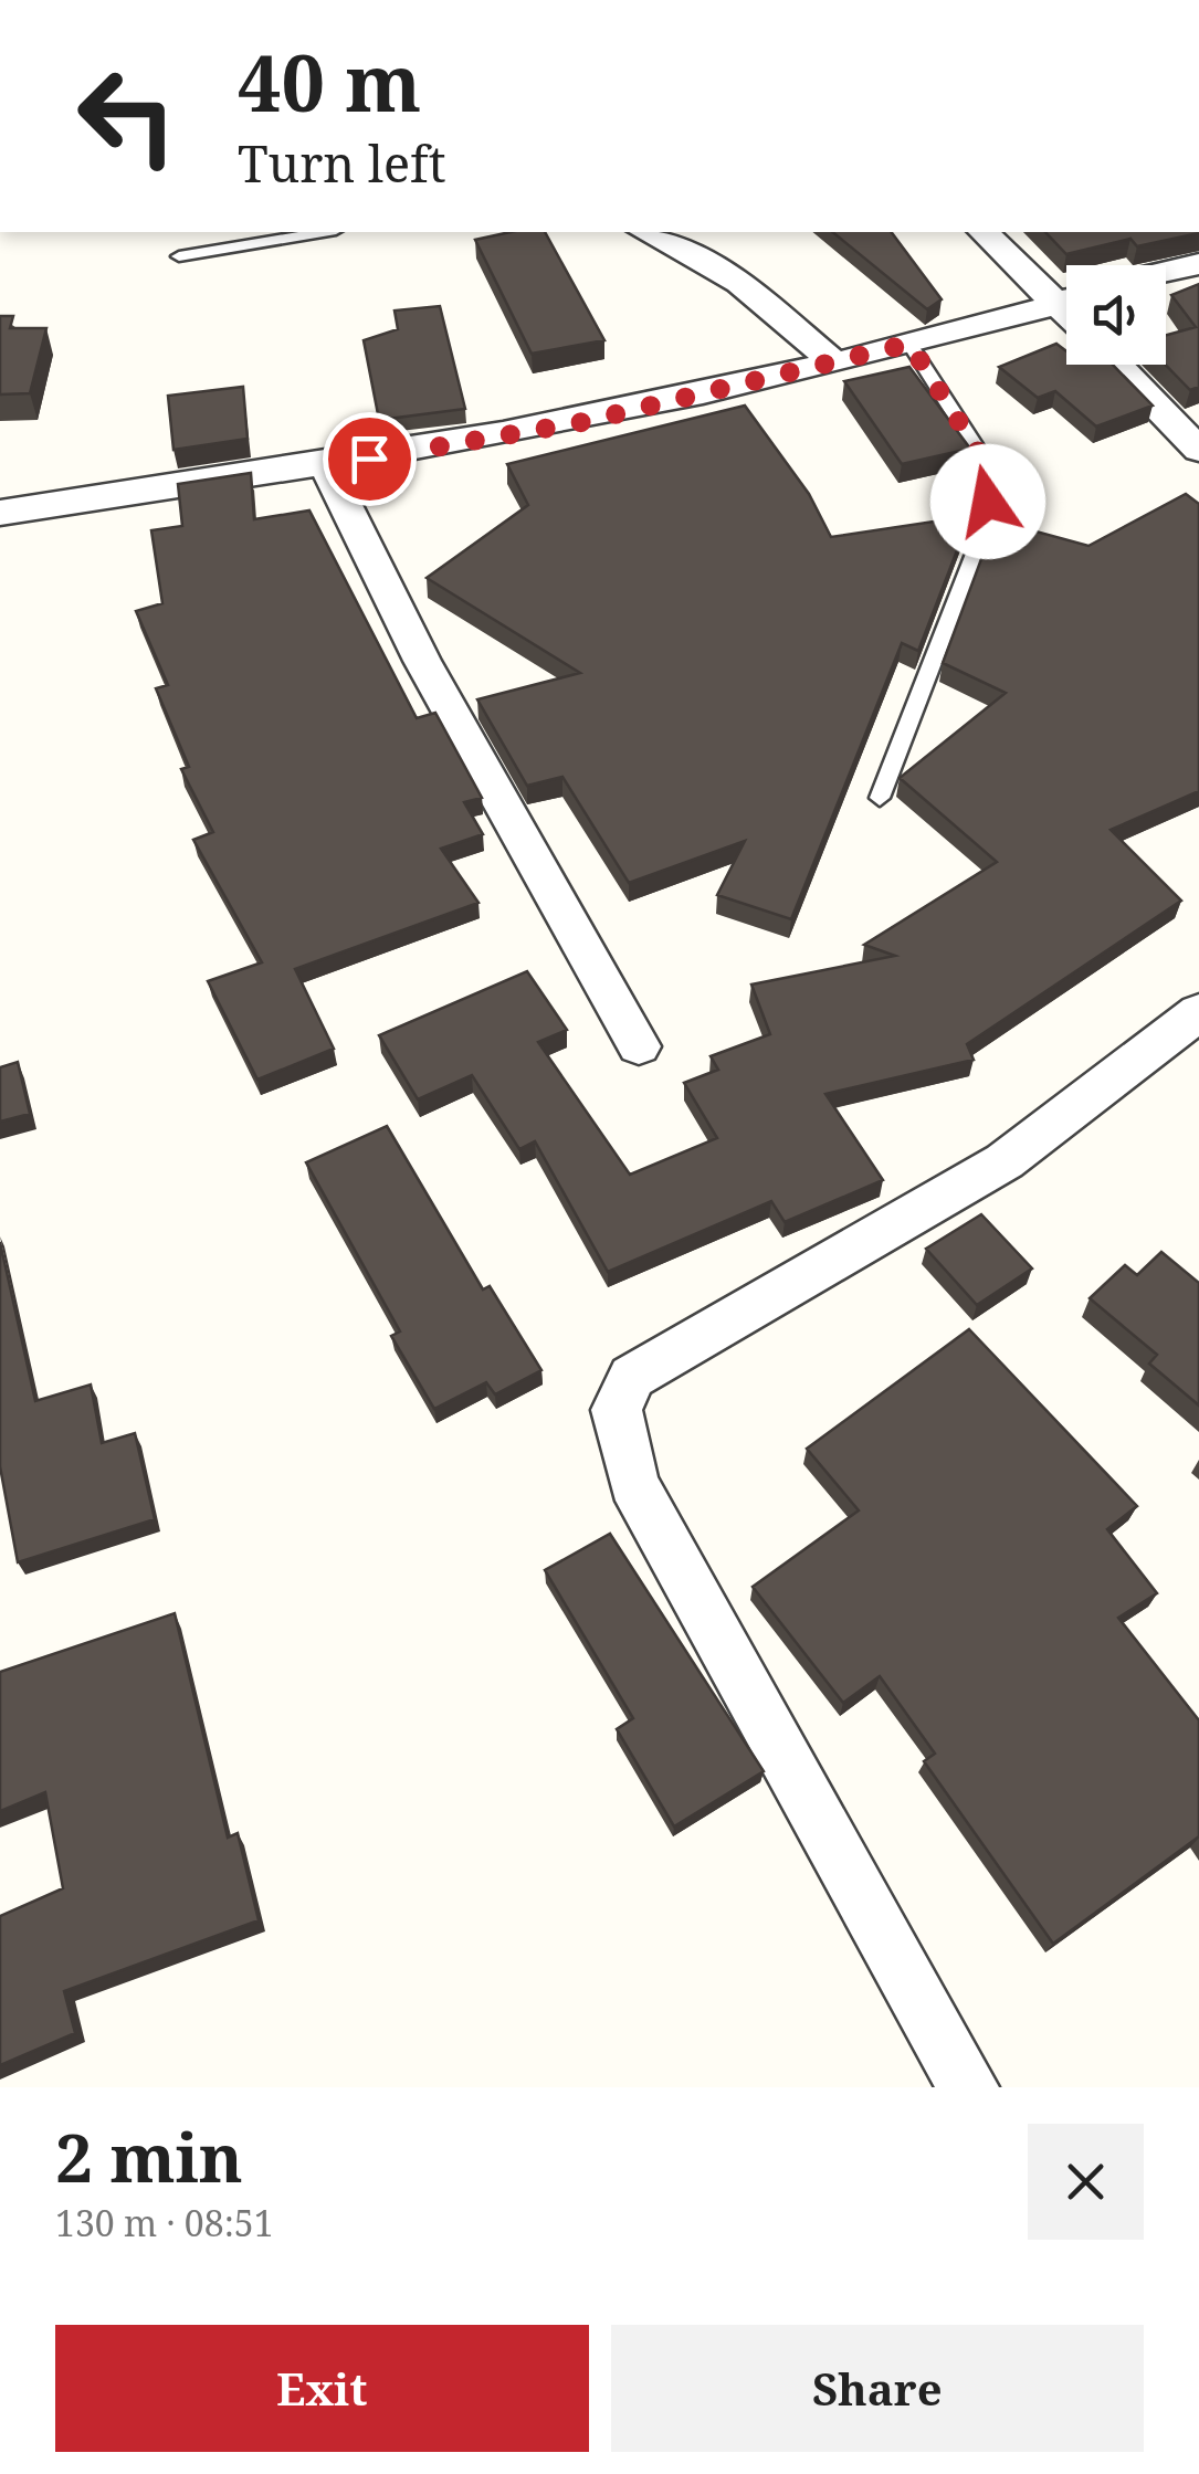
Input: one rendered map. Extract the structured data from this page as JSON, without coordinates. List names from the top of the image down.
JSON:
{
  "page": {
    "turn": ["40 m", "Turn left"],
    "heading": ["2 min", "130 m · 08:51"],
    "buttons": ["Exit", "Share"]
  }
}
